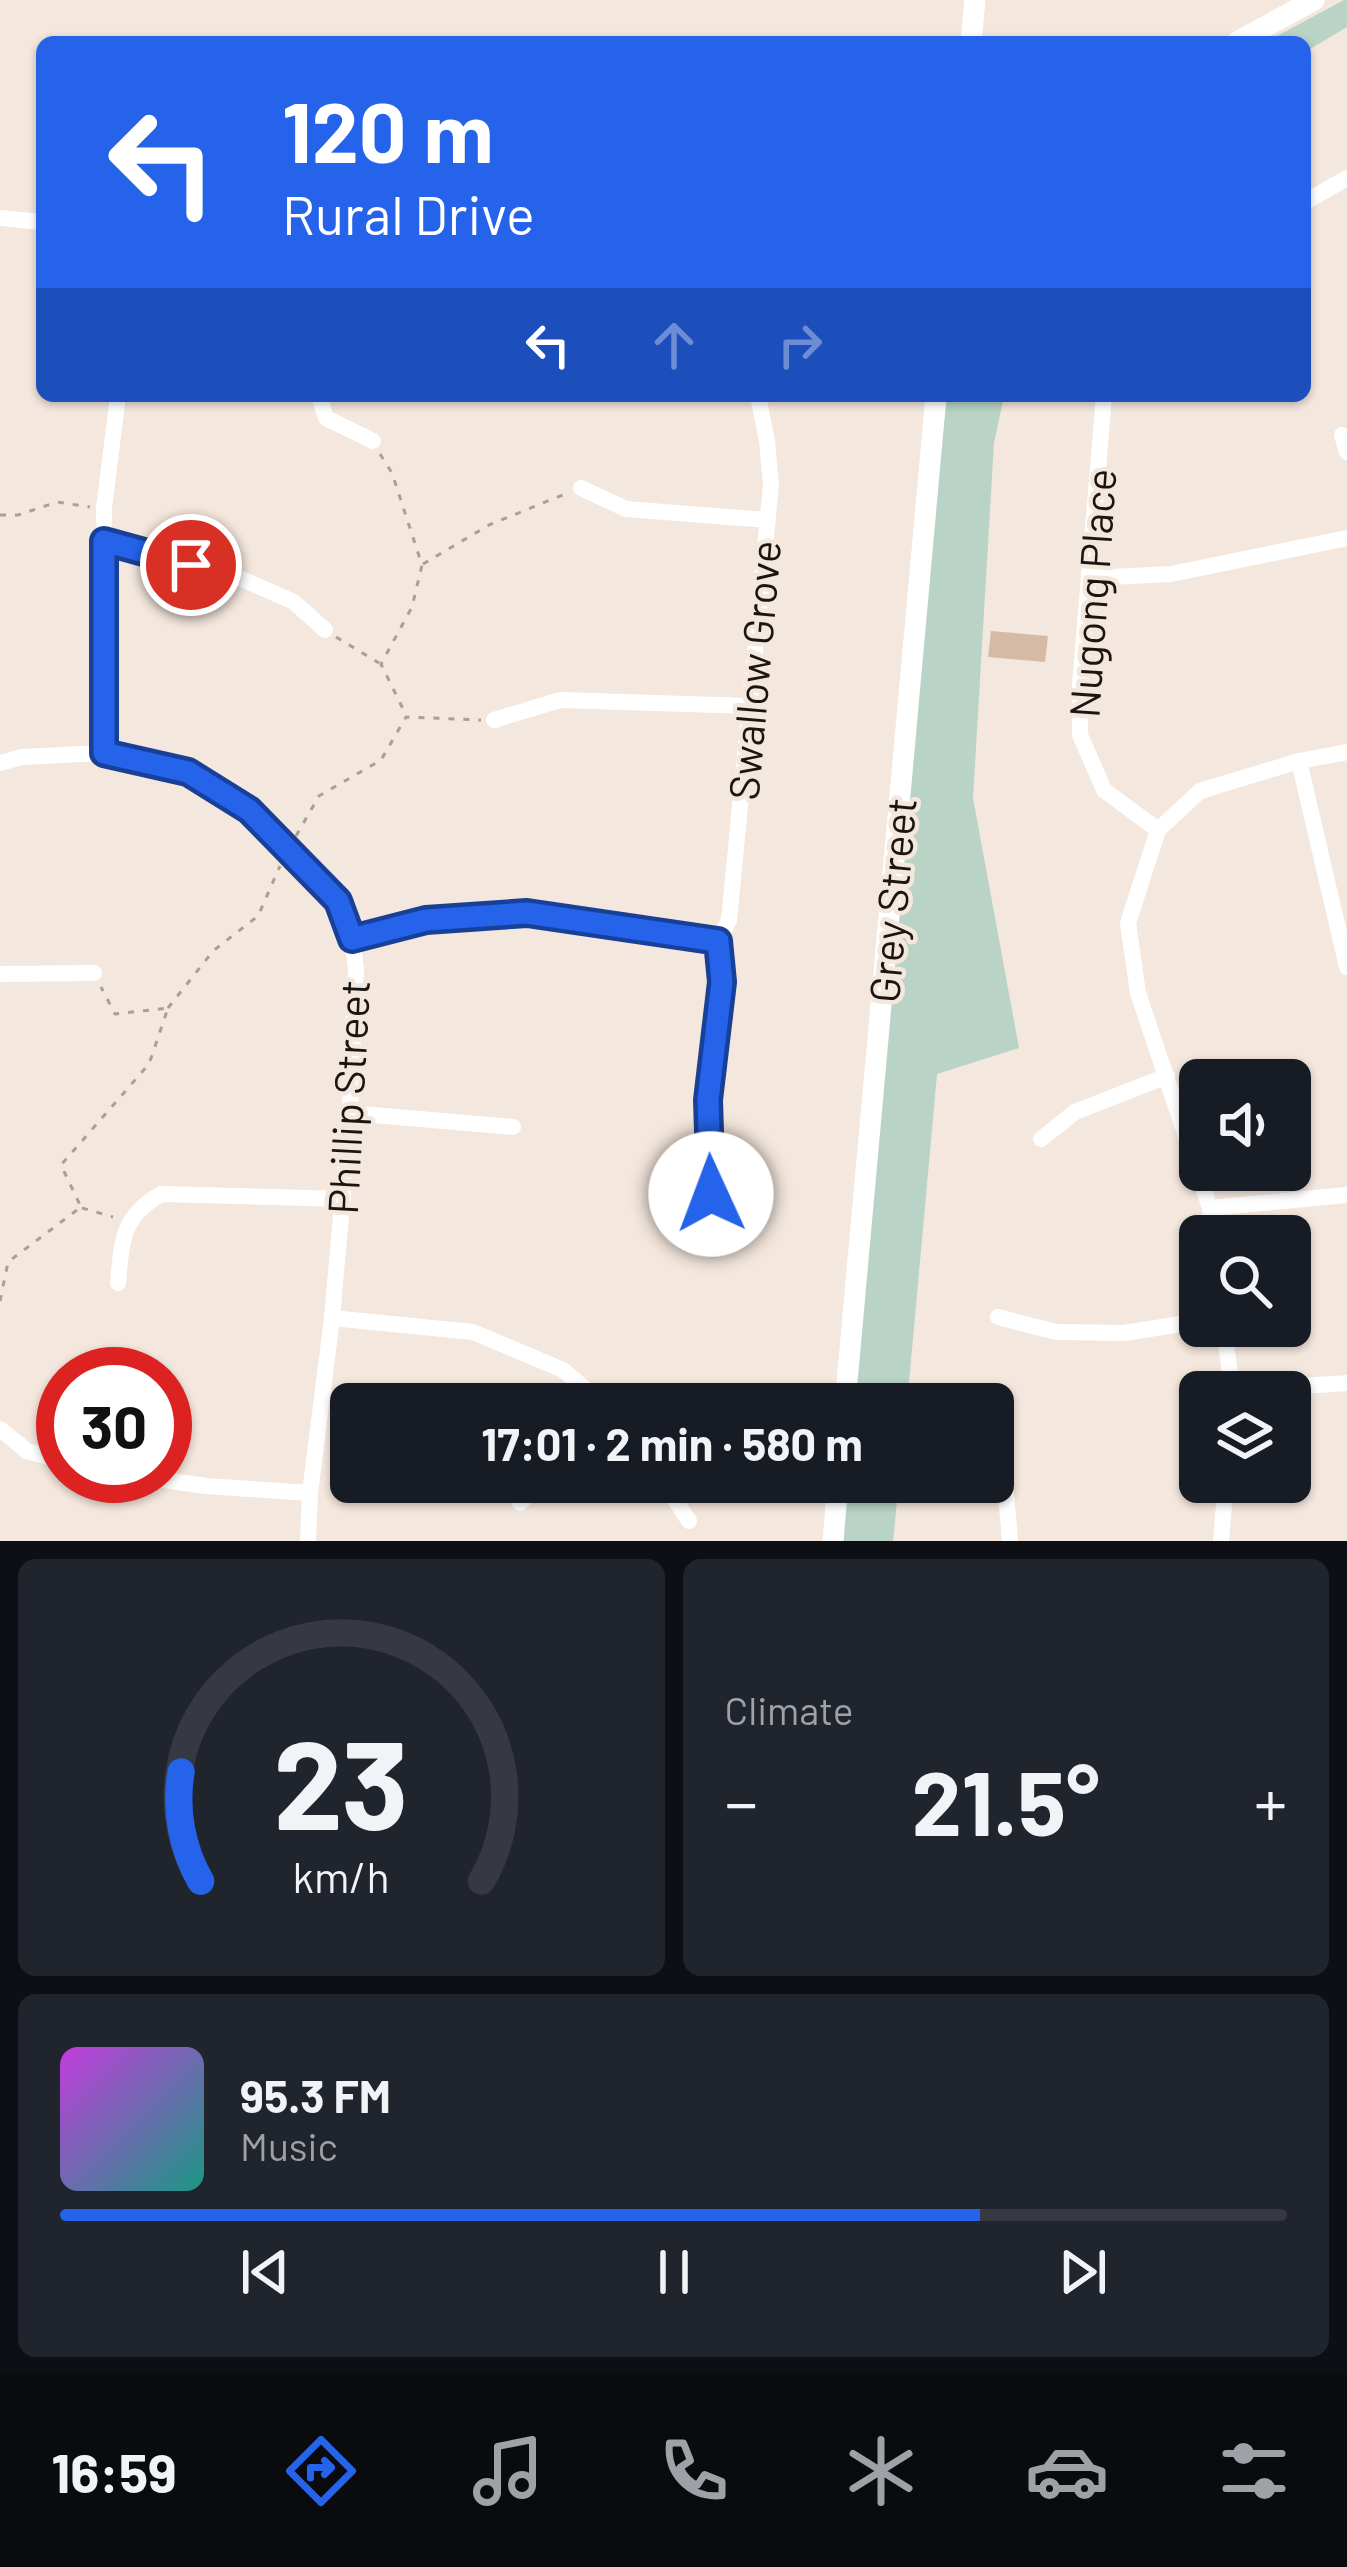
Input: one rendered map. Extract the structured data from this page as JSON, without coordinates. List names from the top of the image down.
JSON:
{
  "streets": {
    "main road": ["Grey Street"],
    "street": ["Nugong Place", "Swallow Grove", "Phillip Street"]
  },
  "page": {
    "turn": ["120 m", "Rural Drive"],
    "limit": "30",
    "trip": "17:01 · 2 min · 580 m",
    "tile": "Climate",
    "heat": ["−", "21.5°", "+"],
    "song": ["95.3 FM", "Music"],
    "tabs": "16:59",
    "gauge": ["23", "km/h"]
  }
}
